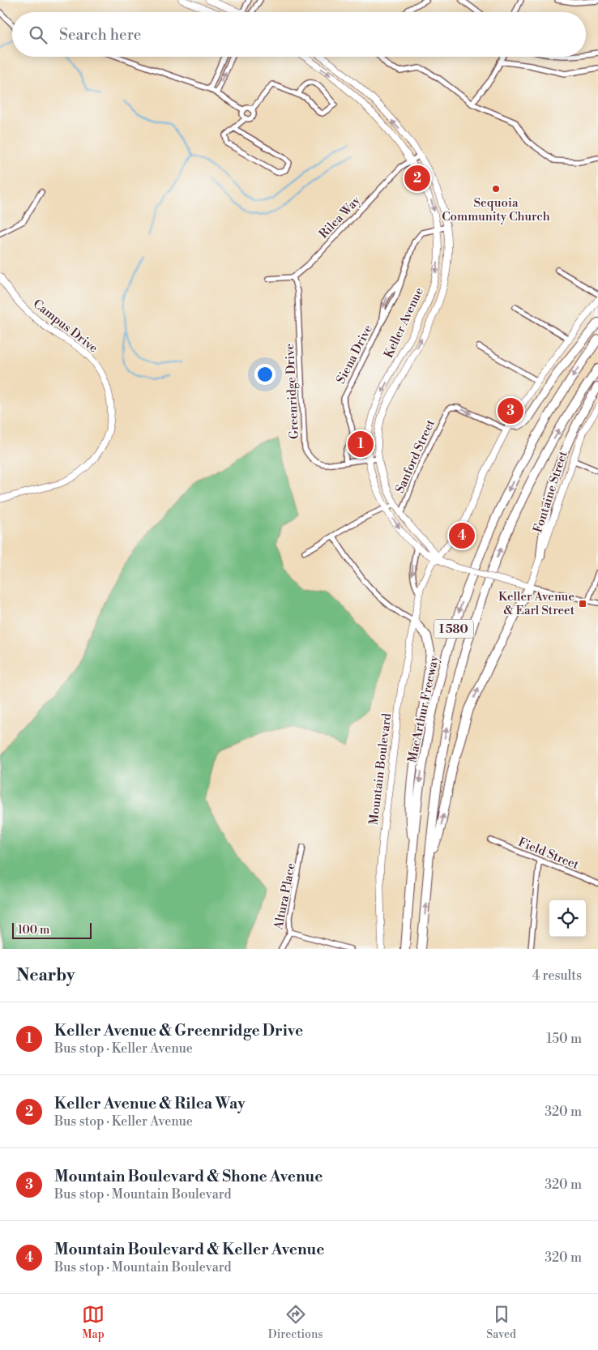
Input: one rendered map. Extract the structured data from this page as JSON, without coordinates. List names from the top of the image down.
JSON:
{
  "streets": {
    "highway": ["I 580", "MacArthur Freeway"],
    "main road": [
      "Keller Avenue",
      "Campus Drive",
      "Fontaine Street",
      "Mountain Boulevard"
    ],
    "street": [
      "Rilea Way",
      "Siena Drive",
      "Greenridge Drive",
      "Sanford Street",
      "Field Street",
      "Altura Place"
    ]
  },
  "crossings": [
    ["Rilea Way", "Keller Avenue"],
    ["Rilea Way", "Greenridge Drive"],
    ["Keller Avenue", "Siena Drive"],
    ["Keller Avenue", "Greenridge Drive"],
    ["Keller Avenue", "Sanford Street"],
    ["Keller Avenue", "Fontaine Street"],
    ["Keller Avenue", "Mountain Boulevard"],
    ["Siena Drive", "Greenridge Drive"],
    ["Sanford Street", "Mountain Boulevard"]
  ],
  "places": {
    "other": ["Sequoia Community Church"],
    "transit": ["Keller Avenue & Earl Street"]
  },
  "scale_bar": "100 m",
  "page": {
    "search": "Search here",
    "pins": [
      "2",
      "3",
      "1",
      "4"
    ],
    "scale": "100 m",
    "heading": ["Nearby", "4 results"],
    "list": [
      {
        "mark": "1",
        "name": "Keller Avenue & Greenridge Drive",
        "note": "Bus stop · Keller Avenue",
        "value": "150 m"
      },
      {
        "mark": "2",
        "name": "Keller Avenue & Rilea Way",
        "note": "Bus stop · Keller Avenue",
        "value": "320 m"
      },
      {
        "mark": "3",
        "name": "Mountain Boulevard & Shone Avenue",
        "note": "Bus stop · Mountain Boulevard",
        "value": "320 m"
      },
      {
        "mark": "4",
        "name": "Mountain Boulevard & Keller Avenue",
        "note": "Bus stop · Mountain Boulevard",
        "value": "320 m"
      }
    ],
    "nav": ["Map", "Directions", "Saved"]
  }
}
